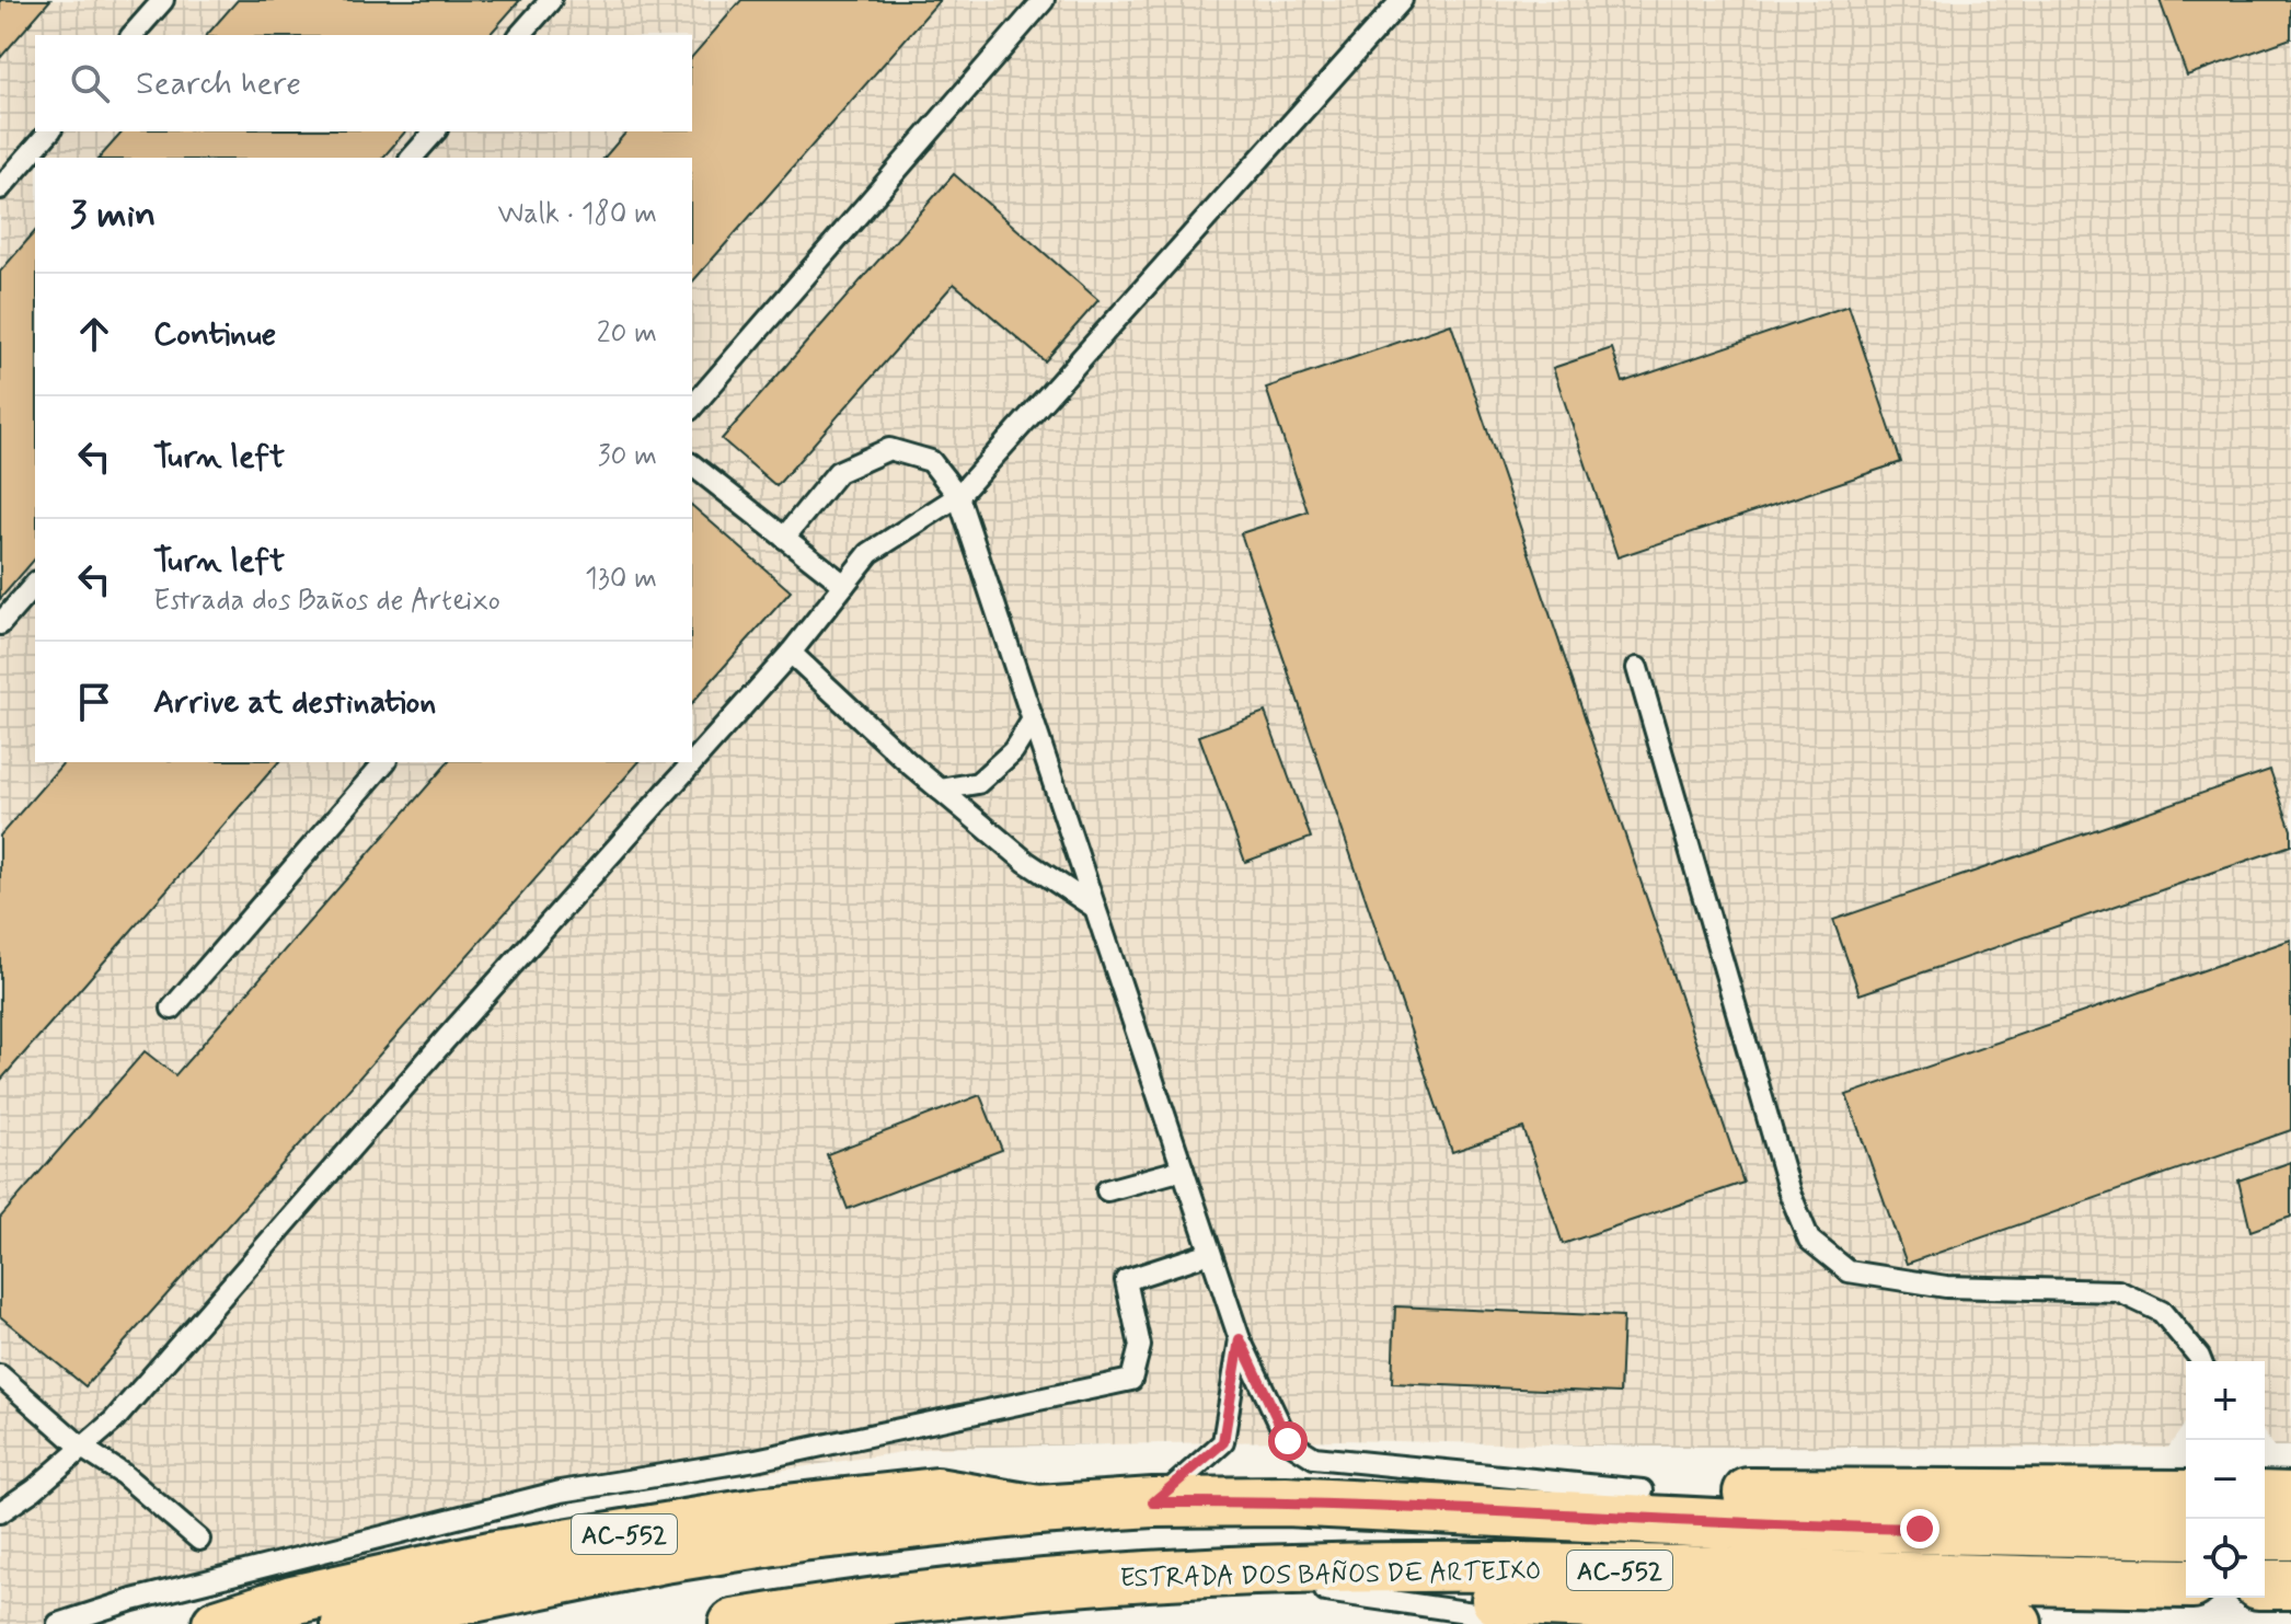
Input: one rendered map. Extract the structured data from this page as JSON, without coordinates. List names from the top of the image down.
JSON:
{
  "streets": {
    "main road": ["AC-552", "ESTRADA DOS BAÑOS DE ARTEIXO"]
  },
  "crossings": [
    ["AC-552", "ESTRADA DOS BAÑOS DE ARTEIXO"]
  ],
  "page": {
    "search": "Search here",
    "heading": ["3 min", "Walk · 180 m"],
    "list": [
      ["Continue", "20 m"],
      ["Turn left", "30 m"],
      ["Turn left", "Estrada dos Baños de Arteixo", "130 m"],
      "Arrive at destination"
    ],
    "map_buttons": ["+", "−"]
  }
}
